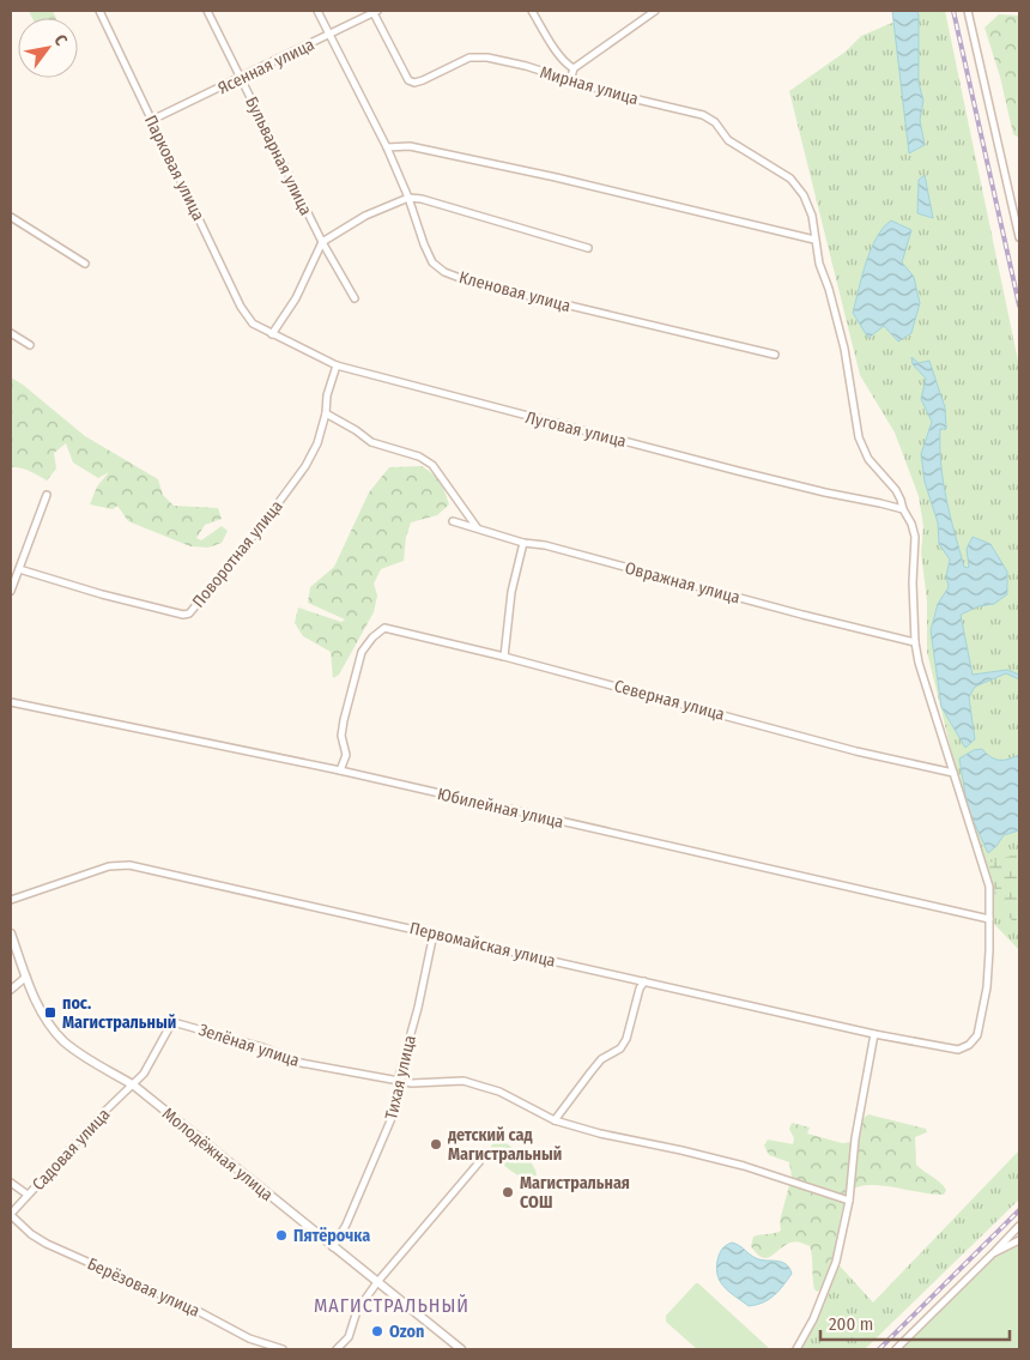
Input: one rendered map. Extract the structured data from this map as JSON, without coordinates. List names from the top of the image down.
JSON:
{
  "streets": {
    "street": [
      "Ясенная улица",
      "Мирная улица",
      "Бульварная улица",
      "Парковая улица",
      "Кленовая улица",
      "Луговая улица",
      "Поворотная улица",
      "Овражная улица",
      "Северная улица",
      "Юбилейная улица",
      "Первомайская улица",
      "Зелёная улица",
      "Тихая улица",
      "Садовая улица",
      "Молодёжная улица",
      "Берёзовая улица"
    ]
  },
  "crossings": [
    ["Ясенная улица", "Мирная улица"],
    ["Ясенная улица", "Бульварная улица"],
    ["Ясенная улица", "Парковая улица"],
    ["Ясенная улица", "Кленовая улица"],
    ["Парковая улица", "Луговая улица"],
    ["Луговая улица", "Поворотная улица"],
    ["Северная улица", "Юбилейная улица"],
    ["Юбилейная улица", "Первомайская улица"],
    ["Первомайская улица", "Тихая улица"],
    ["Зелёная улица", "Тихая улица"],
    ["Зелёная улица", "Садовая улица"],
    ["Зелёная улица", "Молодёжная улица"],
    ["Тихая улица", "Молодёжная улица"],
    ["Садовая улица", "Молодёжная улица"],
    ["Садовая улица", "Берёзовая улица"]
  ],
  "districts": ["МАГИСТРАЛЬНЫЙ"],
  "places": {
    "transit": ["пос. Магистральный"],
    "other": [
      "детский сад Магистральный",
      "Магистральная СОШ",
      "Пятёрочка",
      "Ozon"
    ]
  },
  "scale_bar": "200 m",
  "north": "top right"
}
